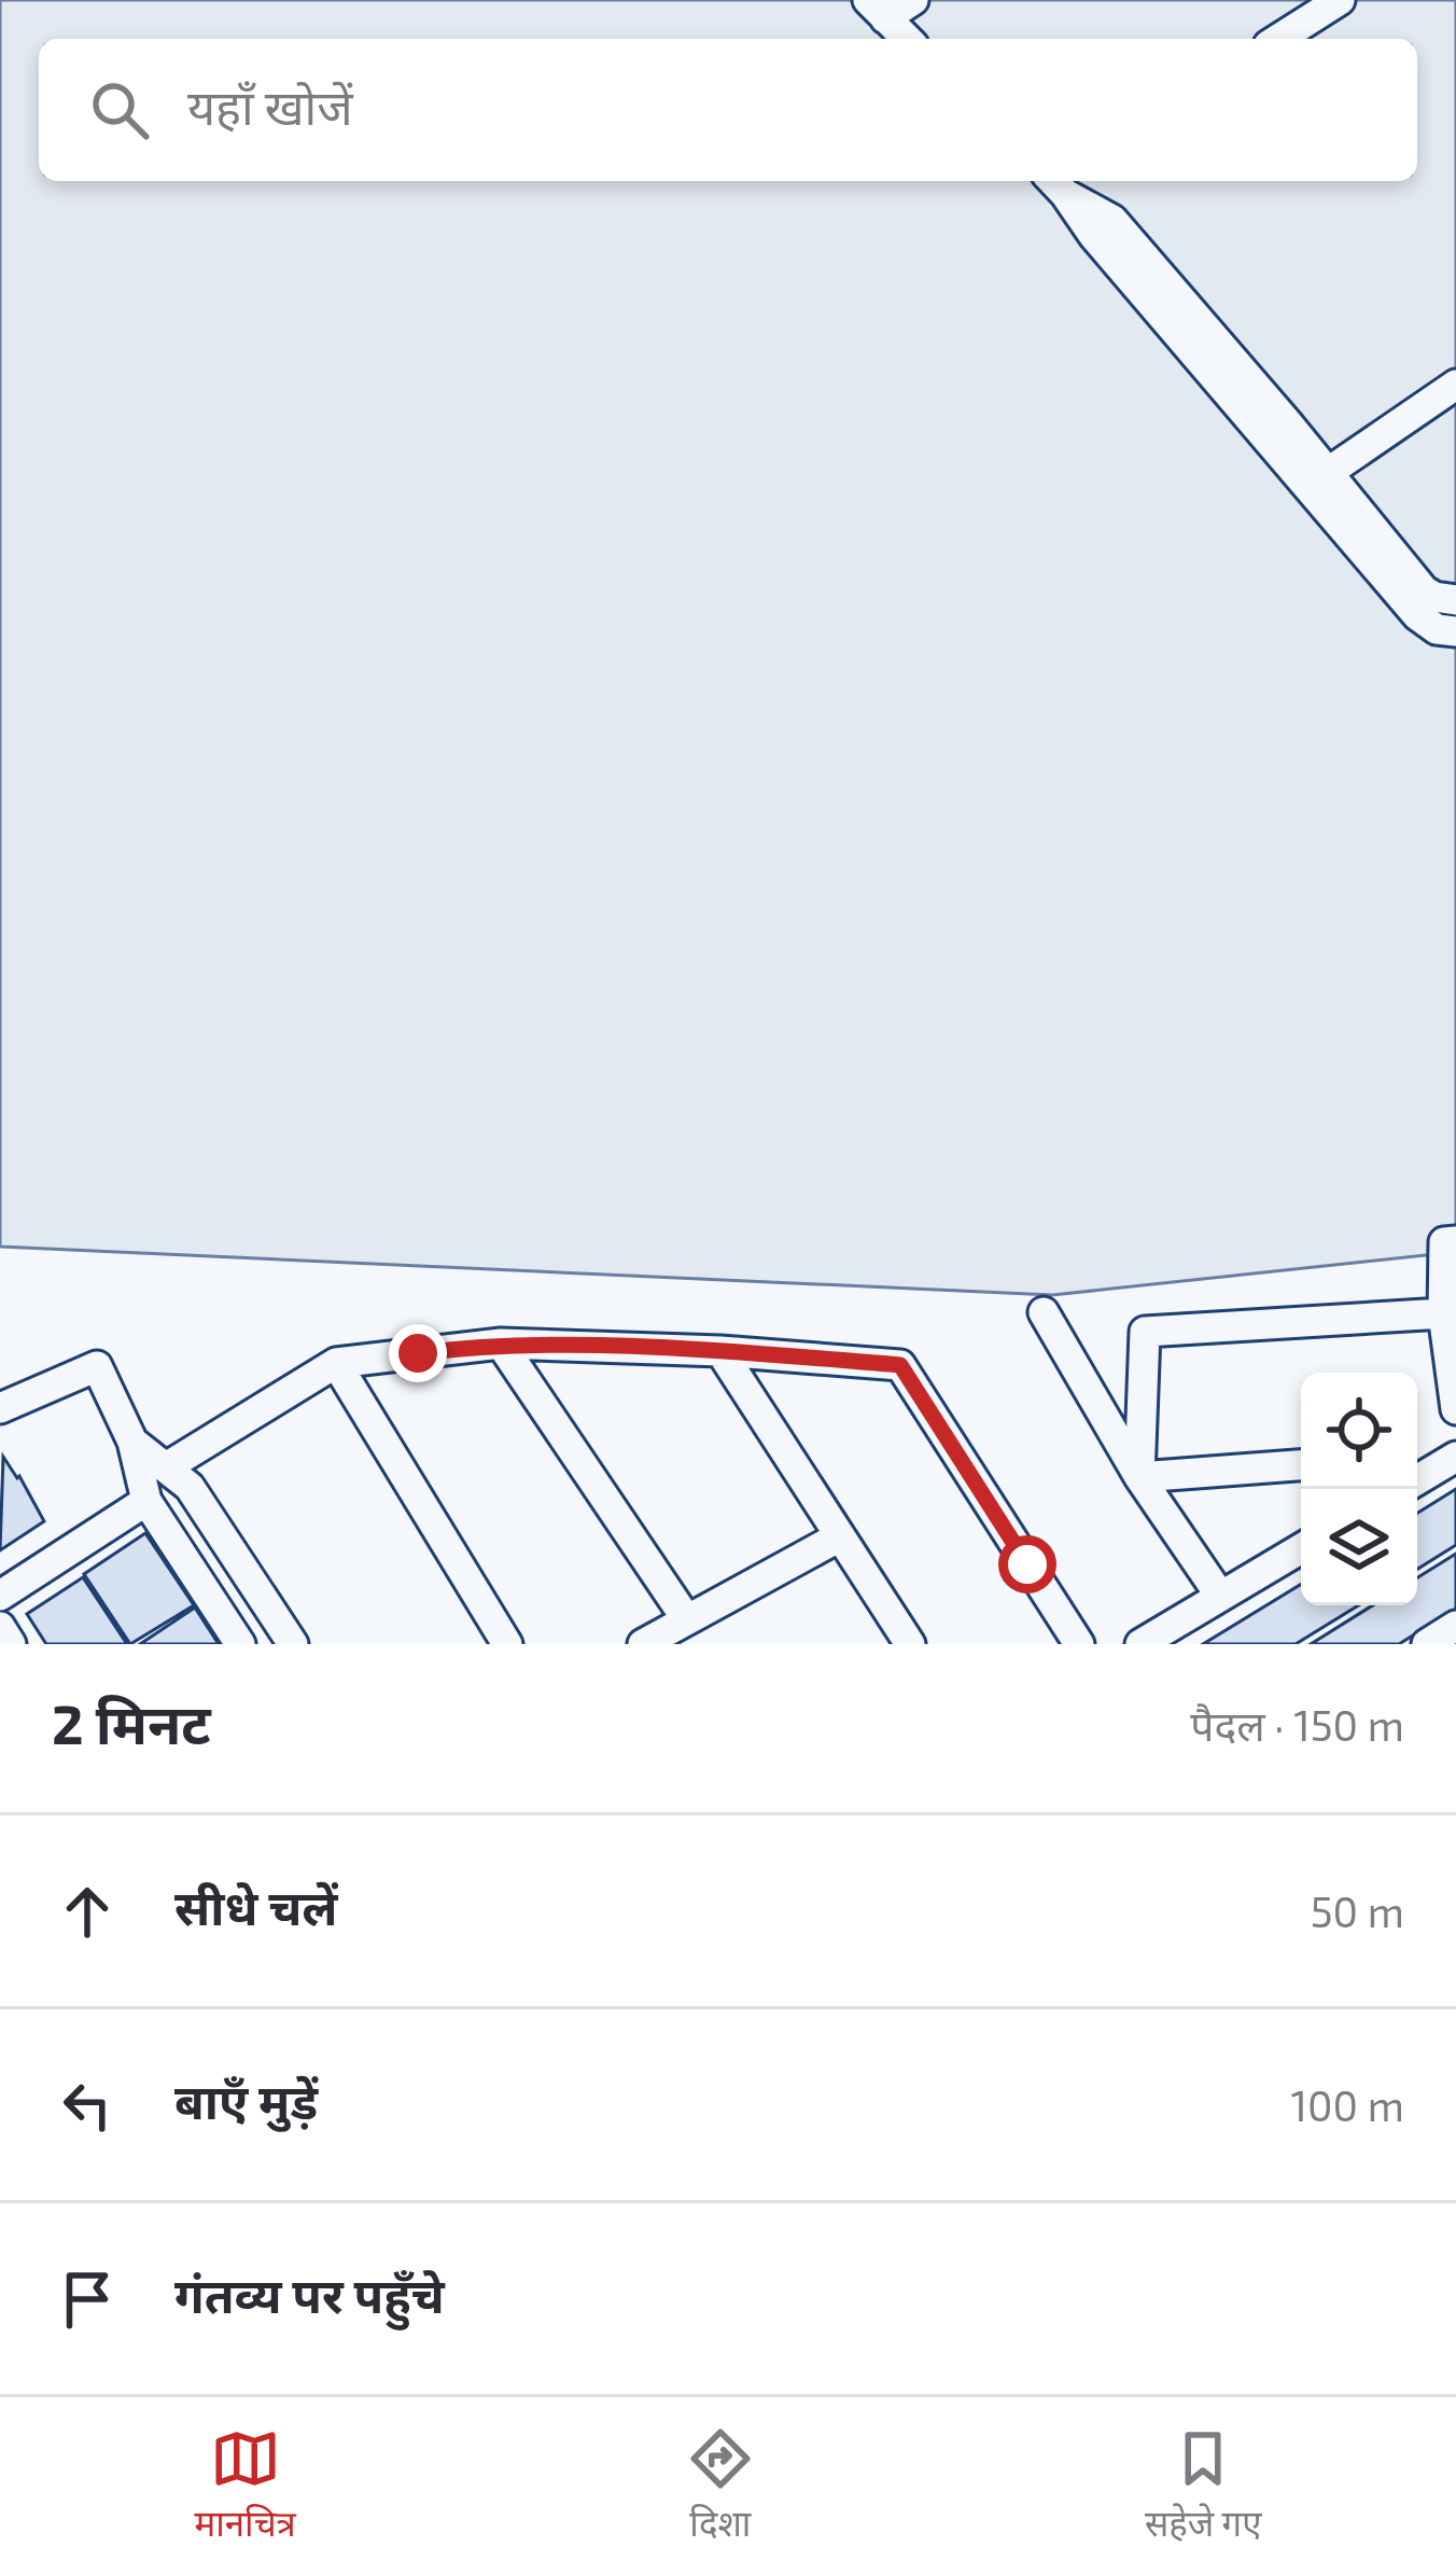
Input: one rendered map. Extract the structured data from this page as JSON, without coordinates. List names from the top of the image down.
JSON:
{
  "page": {
    "search": "यहाँ खोजें",
    "heading": ["2 मिनट", "पैदल · 150 m"],
    "list": [
      ["सीधे चलें", "50 m"],
      ["बाएँ मुड़ें", "100 m"],
      "गंतव्य पर पहुँचे"
    ],
    "nav": ["मानचित्र", "दिशा", "सहेजे गए"]
  }
}
